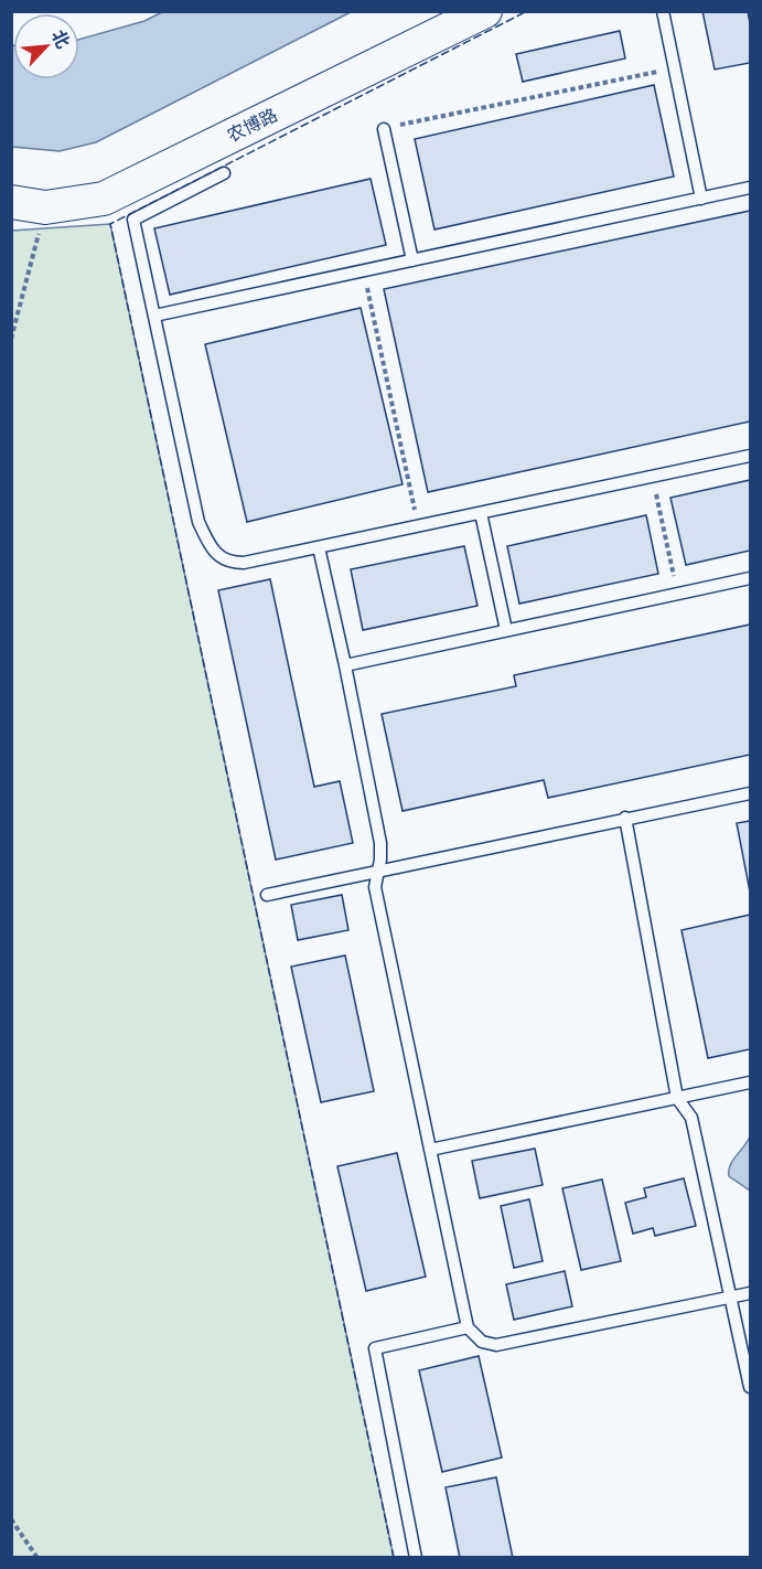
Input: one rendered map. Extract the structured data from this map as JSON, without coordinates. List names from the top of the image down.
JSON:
{
  "streets": {
    "street": ["农博路"]
  },
  "north": "top right"
}
